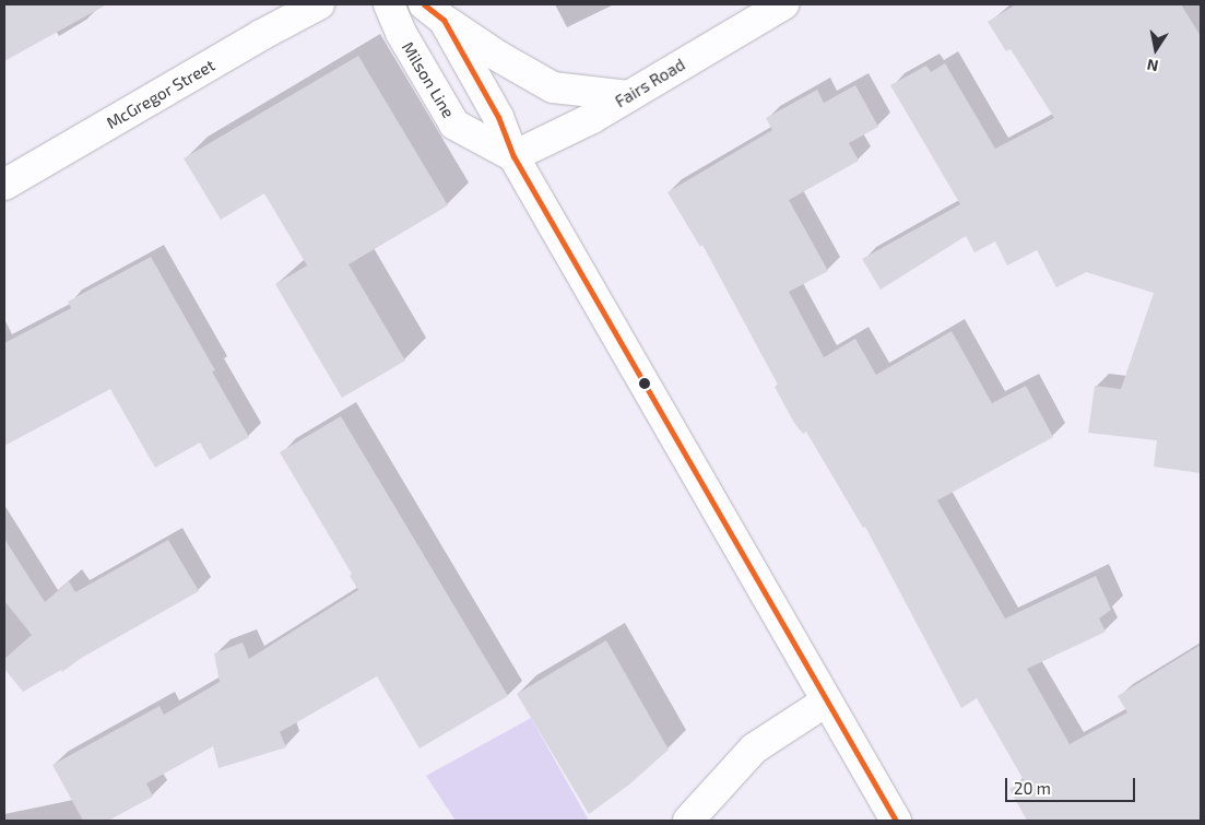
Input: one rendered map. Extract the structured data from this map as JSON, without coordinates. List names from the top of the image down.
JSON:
{
  "streets": {
    "main road": ["Milson Line", "Fairs Road", "McGregor Street"]
  },
  "crossings": [
    ["Milson Line", "Fairs Road"]
  ],
  "scale_bar": "20 m",
  "north": "bottom"
}
